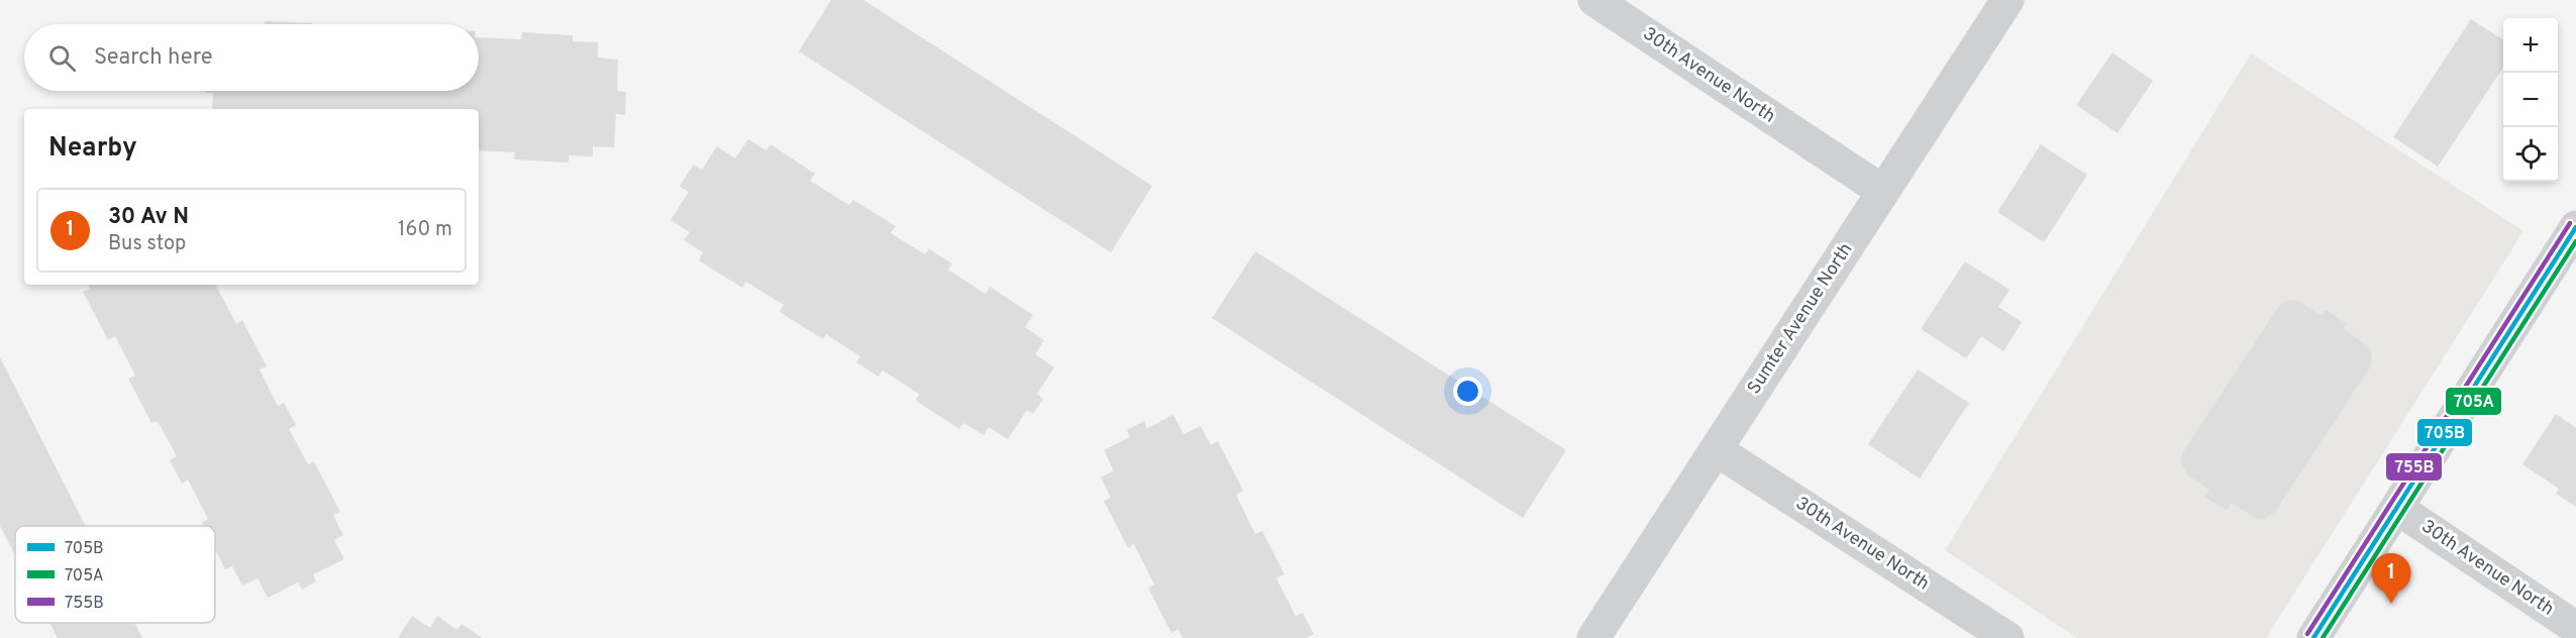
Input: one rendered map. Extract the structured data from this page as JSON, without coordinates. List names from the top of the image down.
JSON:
{
  "streets": {
    "street": ["30th Avenue North", "Sumter Avenue North"]
  },
  "crossings": [
    ["30th Avenue North", "Sumter Avenue North"]
  ],
  "lines": ["transit line 755B", "transit line 705B", "transit line 705A"],
  "legend": ["705B", "705A", "755B"],
  "page": {
    "map_buttons": ["+", "−"],
    "search": "Search here",
    "heading": "Nearby",
    "list": [
      {
        "mark": "1",
        "name": "30 Av N",
        "note": "Bus stop",
        "value": "160 m"
      }
    ],
    "pins": "1"
  }
}
